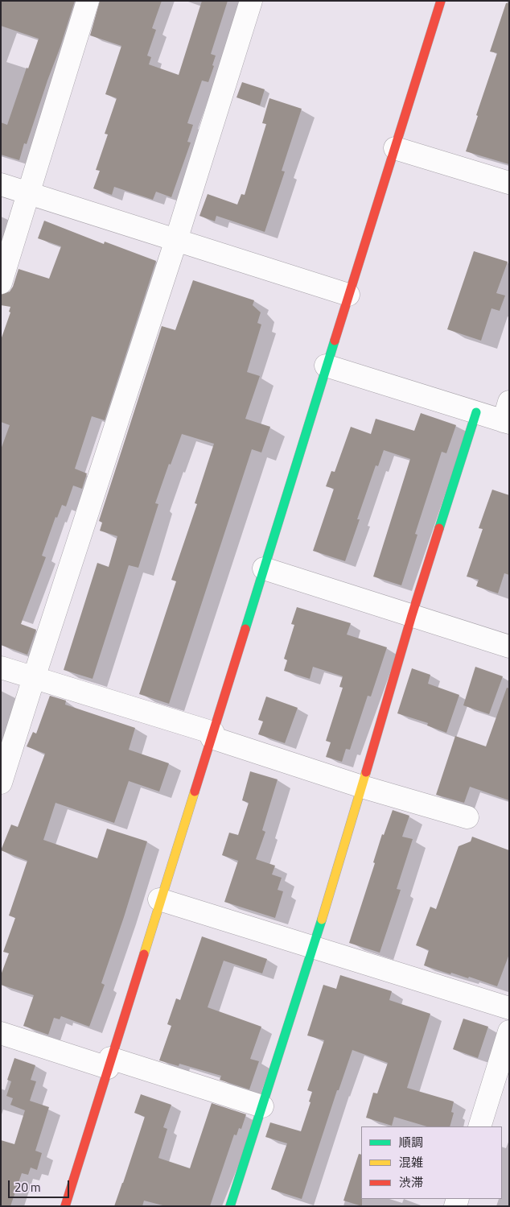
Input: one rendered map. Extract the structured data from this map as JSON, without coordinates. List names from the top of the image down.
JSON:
{
  "legend": ["順調", "混雑", "渋滞"],
  "scale_bar": "20 m"
}
